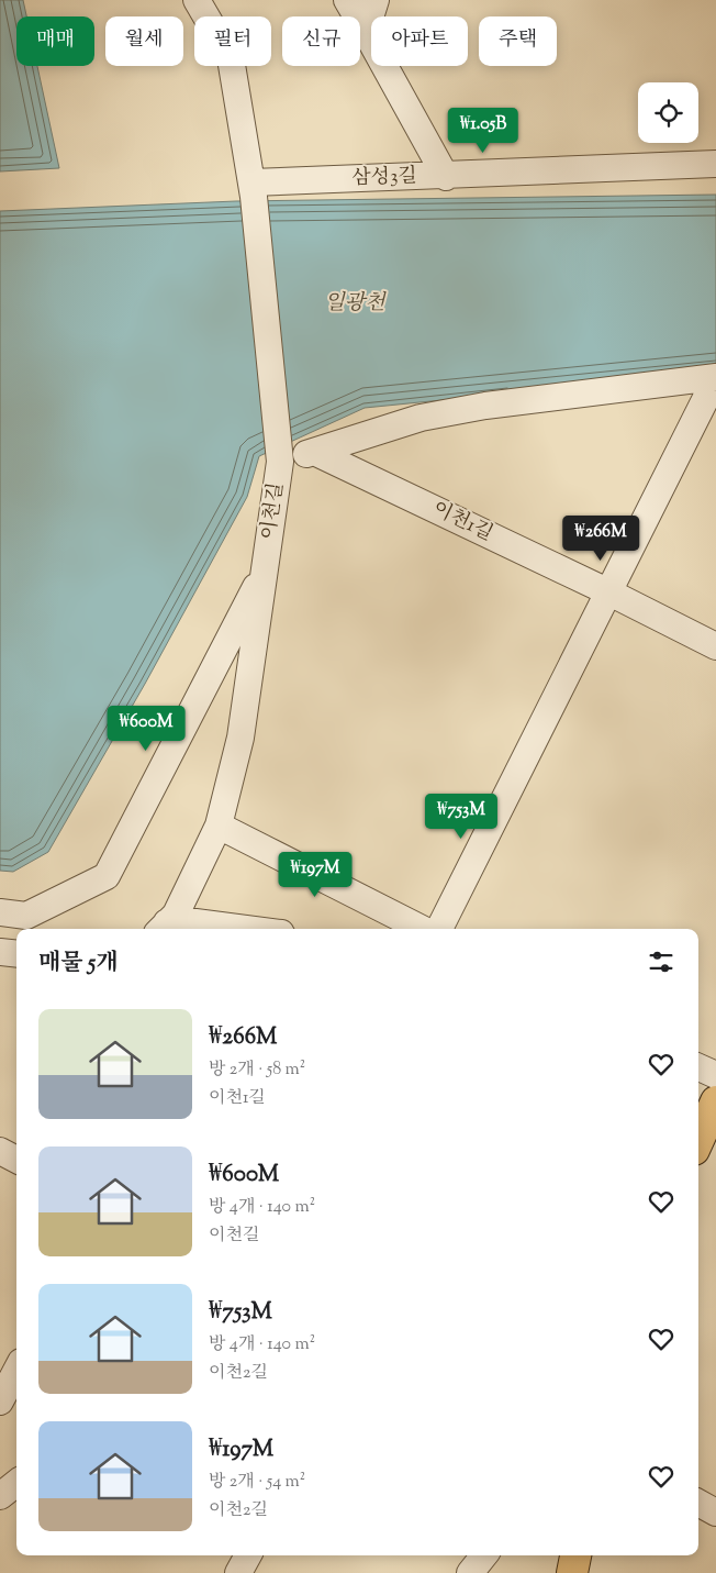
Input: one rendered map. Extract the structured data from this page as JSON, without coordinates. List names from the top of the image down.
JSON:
{
  "streets": {
    "street": ["삼성3길", "이천길", "이천1길"]
  },
  "crossings": [
    ["이천길", "이천1길"]
  ],
  "water": ["일광천"],
  "page": {
    "chip": [
      "매매",
      "월세",
      "필터",
      "신규",
      "아파트",
      "주택"
    ],
    "price": [
      "₩1.05B",
      "₩266M",
      "₩600M",
      "₩753M",
      "₩197M"
    ],
    "heading": "매물 5개",
    "list": [
      {
        "name": "₩266M",
        "note": "방 2개 · 58 m² · 이천1길"
      },
      {
        "name": "₩600M",
        "note": "방 4개 · 140 m² · 이천길"
      },
      {
        "name": "₩753M",
        "note": "방 4개 · 140 m² · 이천2길"
      },
      {
        "name": "₩197M",
        "note": "방 2개 · 54 m² · 이천2길"
      }
    ]
  }
}
